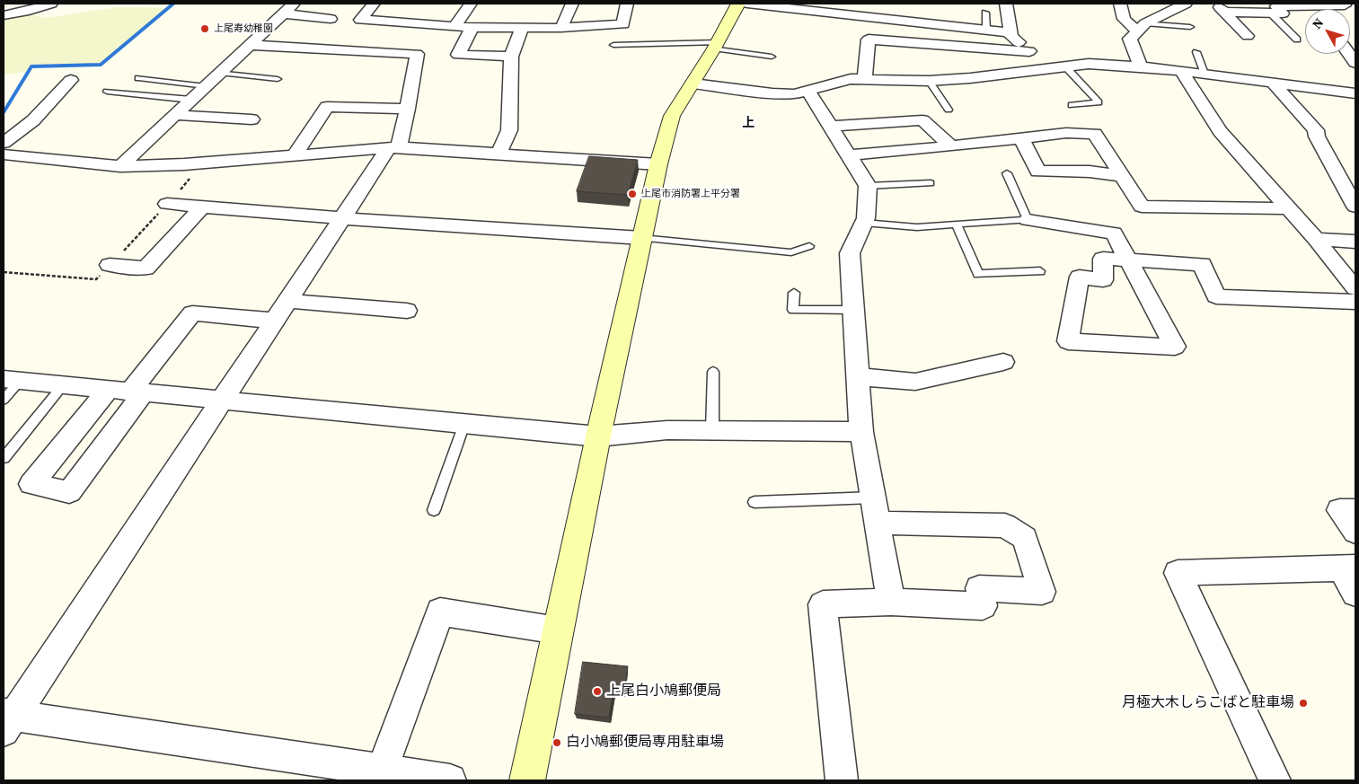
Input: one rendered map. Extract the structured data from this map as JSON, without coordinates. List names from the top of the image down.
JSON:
{
  "districts": ["上"],
  "places": [
    "上尾寿幼稚園",
    "上尾市消防署上平分署",
    "上尾白小鳩郵便局",
    "月極大木しらこばと駐車場",
    "白小鳩郵便局専用駐車場"
  ],
  "north": "top left"
}
